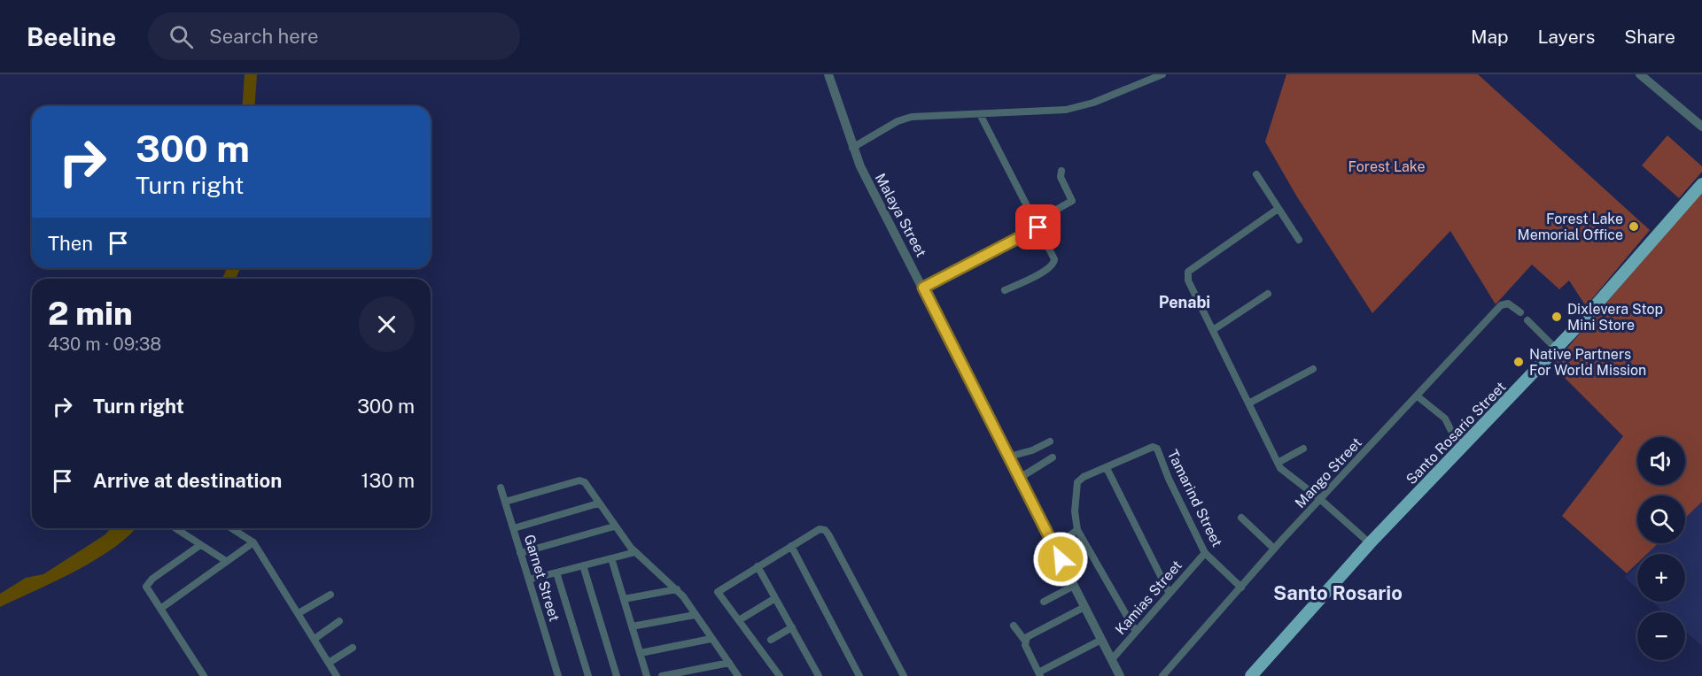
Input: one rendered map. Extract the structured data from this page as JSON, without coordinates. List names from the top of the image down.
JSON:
{
  "streets": {
    "main road": ["Santo Rosario Street"],
    "street": [
      "Malaya Street",
      "Mango Street",
      "Tamarind Street",
      "Garnet Street",
      "Kamias Street"
    ]
  },
  "crossings": [
    ["Malaya Street", "Kamias Street"],
    ["Mango Street", "Tamarind Street"],
    ["Tamarind Street", "Kamias Street"]
  ],
  "districts": ["Penabi", "Santo Rosario"],
  "parks": ["Forest Lake"],
  "places": ["Forest Lake Memorial Office", "Dixlevera Stop Mini Store", "Native Partners For World Mission"],
  "page": {
    "header": "Beeline",
    "search": "Search here",
    "nav": ["Map", "Layers", "Share"],
    "turn": ["300 m", "Turn right"],
    "then": "Then",
    "heading": ["2 min", "430 m · 09:38"],
    "list": [
      {
        "name": "Turn right",
        "value": "300 m"
      },
      {
        "name": "Arrive at destination",
        "value": "130 m"
      }
    ],
    "map_buttons": ["+", "−"]
  }
}
